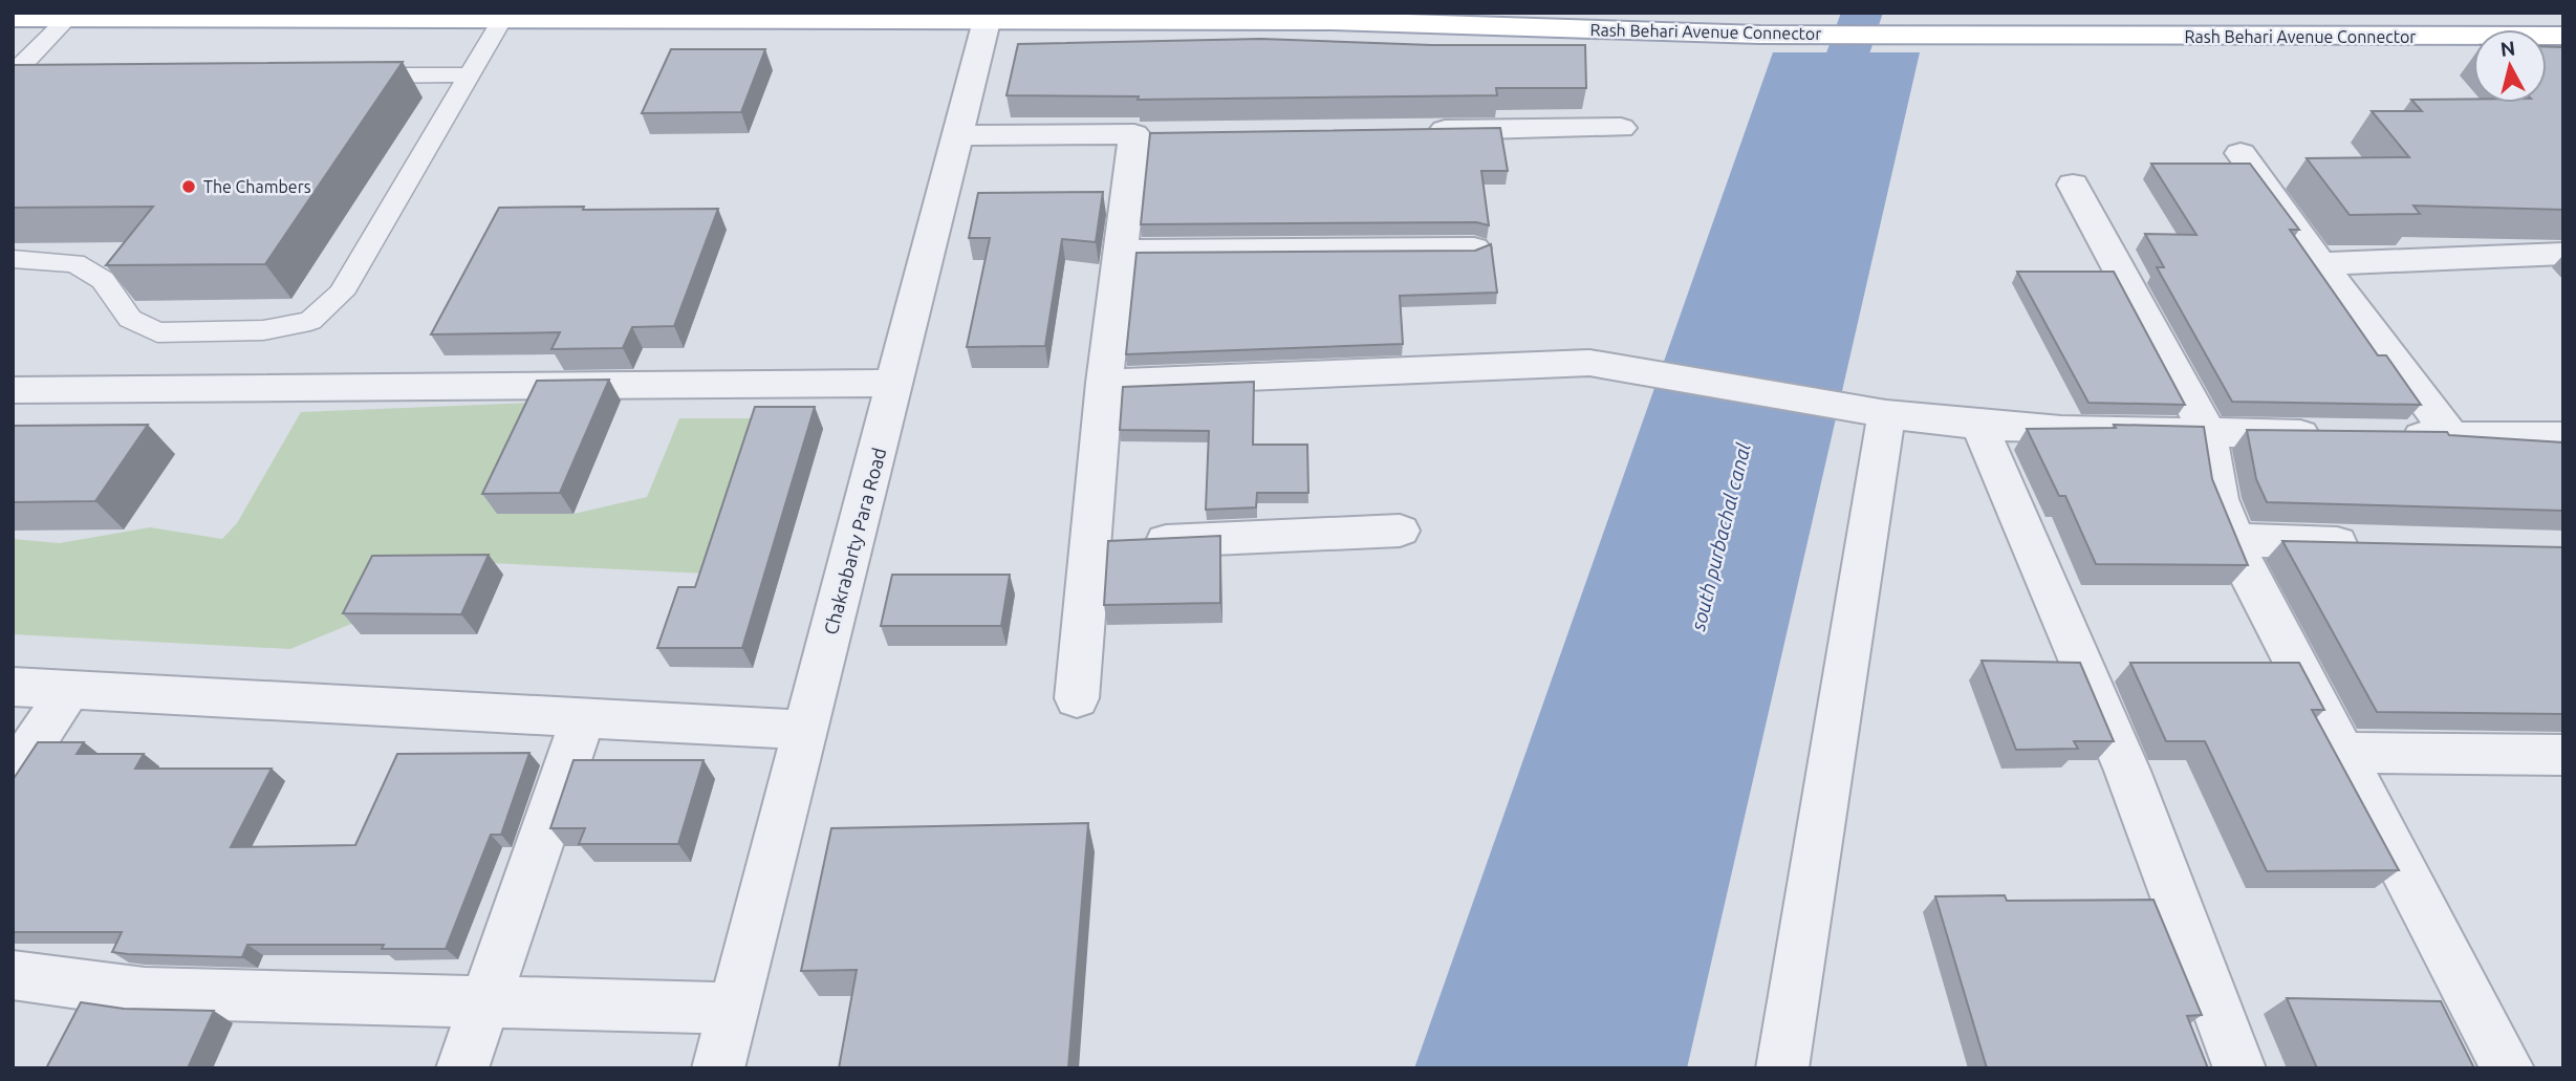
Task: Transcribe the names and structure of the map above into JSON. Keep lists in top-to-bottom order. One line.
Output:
{"streets":{"main road":["Rash Behari Avenue Connector"],"street":["Chakrabarty Para Road"]},"crossings":[["Rash Behari Avenue Connector","Chakrabarty Para Road"]],"water":["south purbachal canal"],"places":["The Chambers"],"north":"top"}
